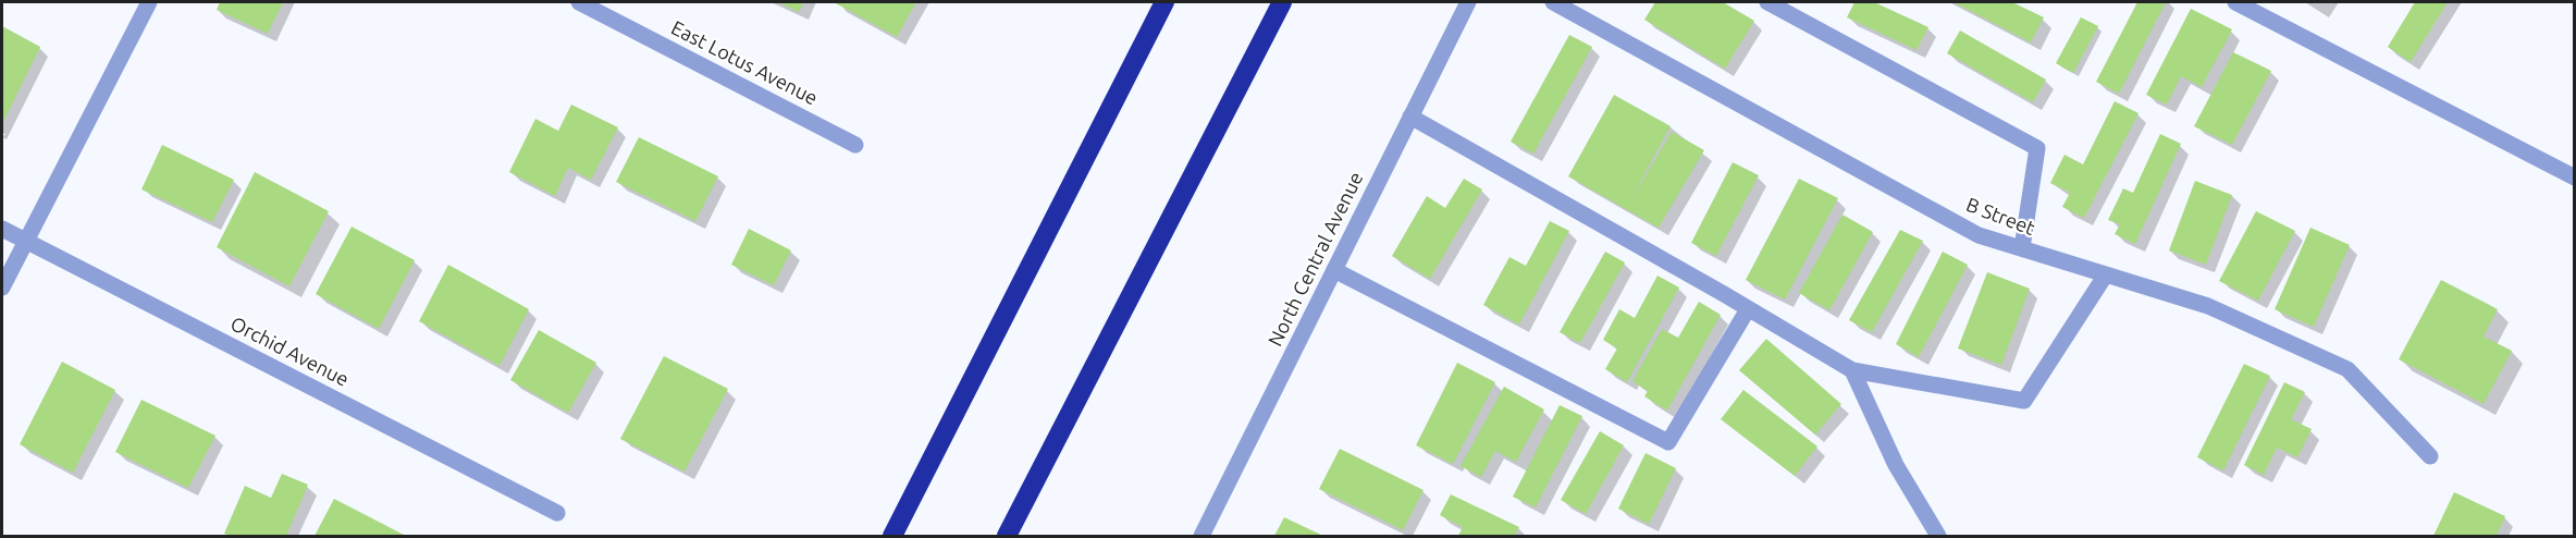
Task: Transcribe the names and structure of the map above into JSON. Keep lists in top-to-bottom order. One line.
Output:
{"streets":{"street":["East Lotus Avenue","B Street","North Central Avenue","Orchid Avenue"]}}
